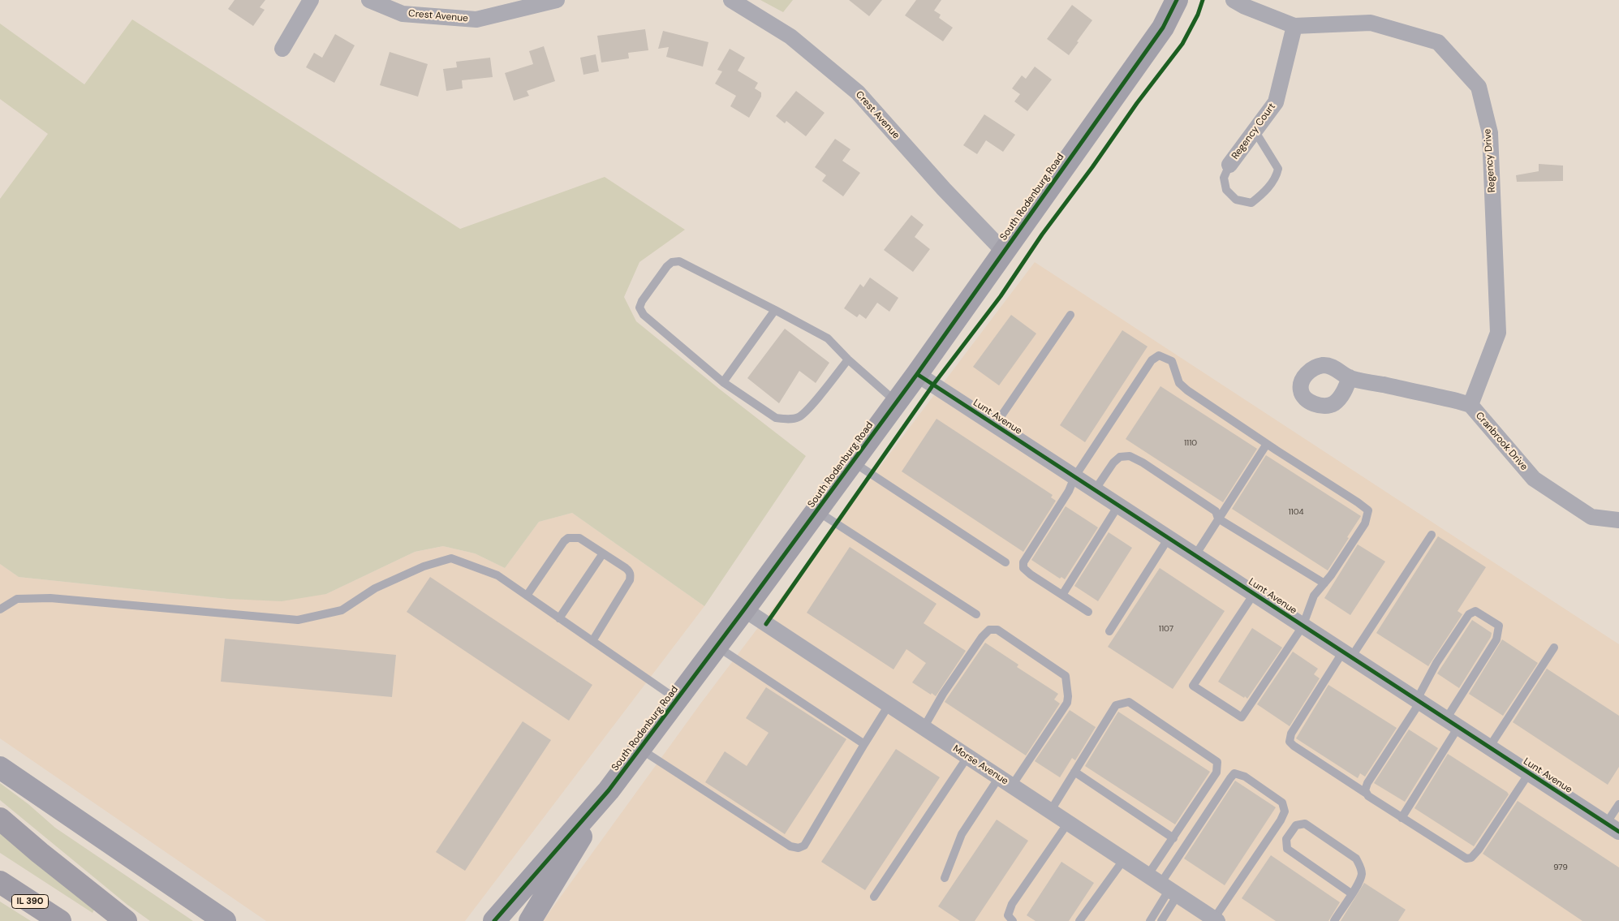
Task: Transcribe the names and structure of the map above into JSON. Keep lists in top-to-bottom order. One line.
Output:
{"streets":{"highway":["IL 390"],"street":["Crest Avenue","Regency Court","Regency Drive","South Rodenburg Road","Lunt Avenue","Cranbrook Drive","Morse Avenue"]},"crossings":[["Crest Avenue","South Rodenburg Road"],["Regency Court","Regency Drive"],["Regency Drive","Cranbrook Drive"],["South Rodenburg Road","Lunt Avenue"],["South Rodenburg Road","Morse Avenue"]],"house_numbers":["1110","1104","1107","979"]}
